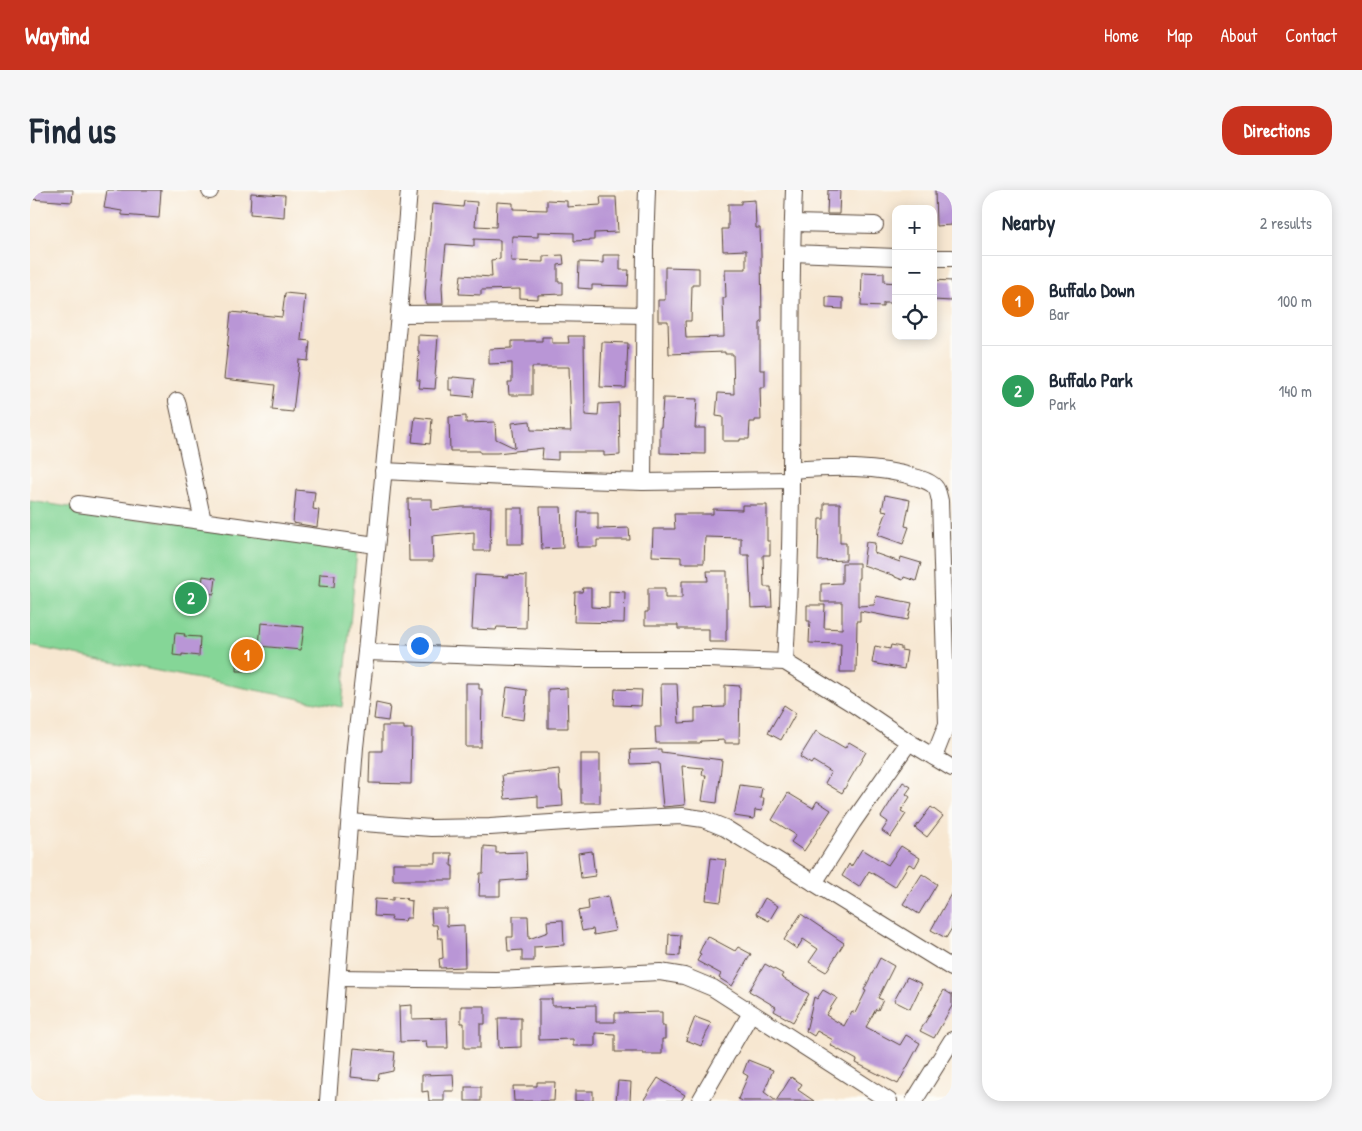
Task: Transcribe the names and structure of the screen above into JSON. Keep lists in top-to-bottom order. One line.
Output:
{"page":{"header":"Wayfind","nav":["Home","Map","About","Contact"],"buttons":"Directions","title":"Find us","heading":["Nearby","2 results"],"map_buttons":["+","−"],"list":[{"mark":"1","name":"Buffalo Down","note":"Bar","value":"100 m"},{"mark":"2","name":"Buffalo Park","note":"Park","value":"140 m"}],"pins":["2","1"]}}
